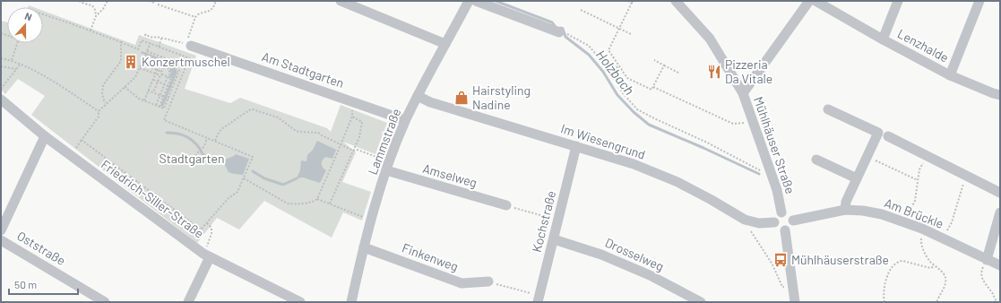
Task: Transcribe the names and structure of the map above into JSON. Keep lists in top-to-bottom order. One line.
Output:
{"streets":{"street":["Lenzhalde","Am Stadtgarten","Lammstraße","Im Wiesengrund","Mühlhäuser Straße","Amselweg","Friedrich-Siller-Straße","Am Brückle","Kochstraße","Oststraße","Drosselweg","Finkenweg"]},"crossings":[["Am Stadtgarten","Lammstraße"],["Lammstraße","Im Wiesengrund"],["Lammstraße","Amselweg"],["Lammstraße","Finkenweg"],["Im Wiesengrund","Mühlhäuser Straße"],["Im Wiesengrund","Am Brückle"],["Im Wiesengrund","Kochstraße"],["Mühlhäuser Straße","Am Brückle"],["Kochstraße","Drosselweg"]],"water":["Holzbach"],"parks":["Stadtgarten"],"places":{"building":["Konzertmuschel"],"restaurant":["Pizzeria Da Vitale"],"shop":["Hairstyling Nadine"],"bus stop":["Mühlhäuserstraße"]},"scale_bar":"50 m","north":"top"}
